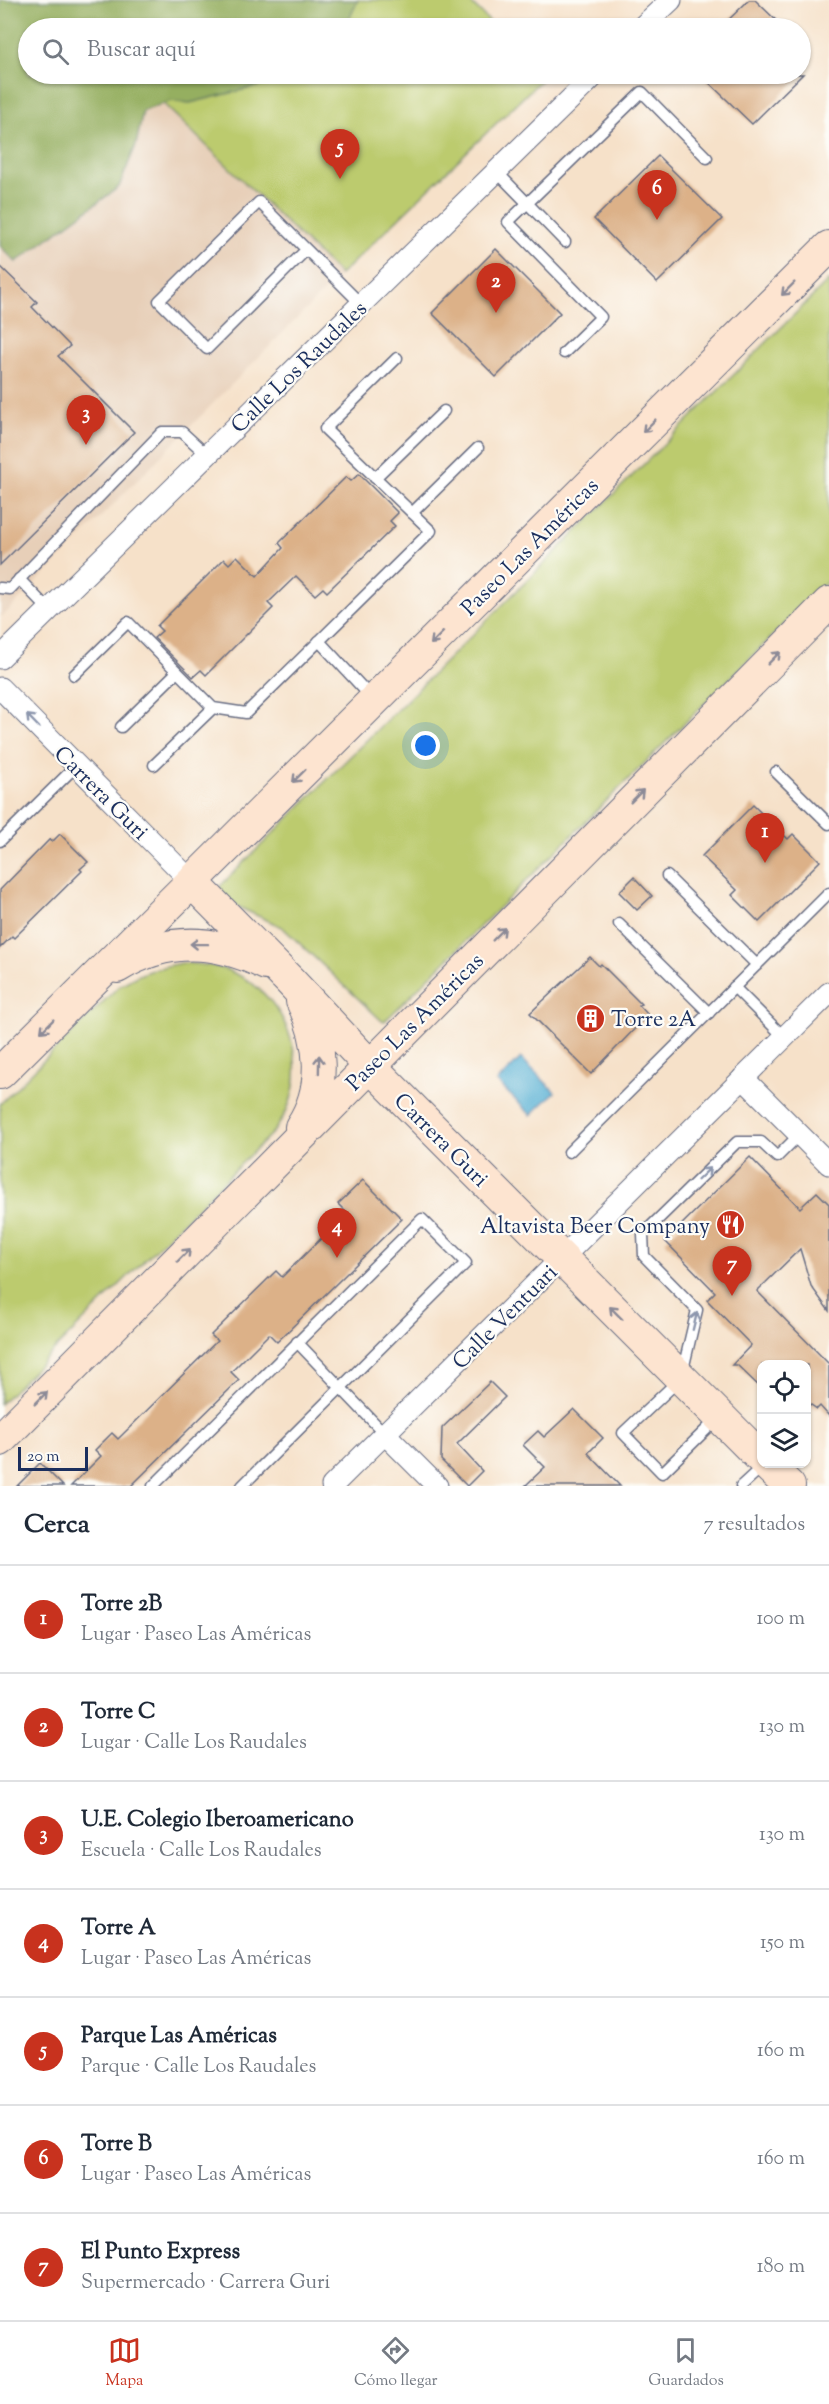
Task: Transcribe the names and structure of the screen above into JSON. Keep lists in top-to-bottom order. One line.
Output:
{"streets":{"main road":["Paseo Las Américas","Carrera Guri"],"street":["Calle Los Raudales","Calle Ventuari"]},"crossings":[["Paseo Las Américas","Carrera Guri"],["Carrera Guri","Calle Ventuari"]],"places":{"building":["Torre 2A"],"restaurant":["Altavista Beer Company"]},"scale_bar":"20 m","page":{"search":"Buscar aquí","pins":["5","6","2","3","1","4","7"],"scale":"20 m","heading":["Cerca","7 resultados"],"list":[{"mark":"1","name":"Torre 2B","note":"Lugar · Paseo Las Américas","value":"100 m"},{"mark":"2","name":"Torre C","note":"Lugar · Calle Los Raudales","value":"130 m"},{"mark":"3","name":"U.E. Colegio Iberoamericano","note":"Escuela · Calle Los Raudales","value":"130 m"},{"mark":"4","name":"Torre A","note":"Lugar · Paseo Las Américas","value":"150 m"},{"mark":"5","name":"Parque Las Américas","note":"Parque · Calle Los Raudales","value":"160 m"},{"mark":"6","name":"Torre B","note":"Lugar · Paseo Las Américas","value":"160 m"},{"mark":"7","name":"El Punto Express","note":"Supermercado · Carrera Guri","value":"180 m"}],"nav":["Mapa","Cómo llegar","Guardados"]}}
